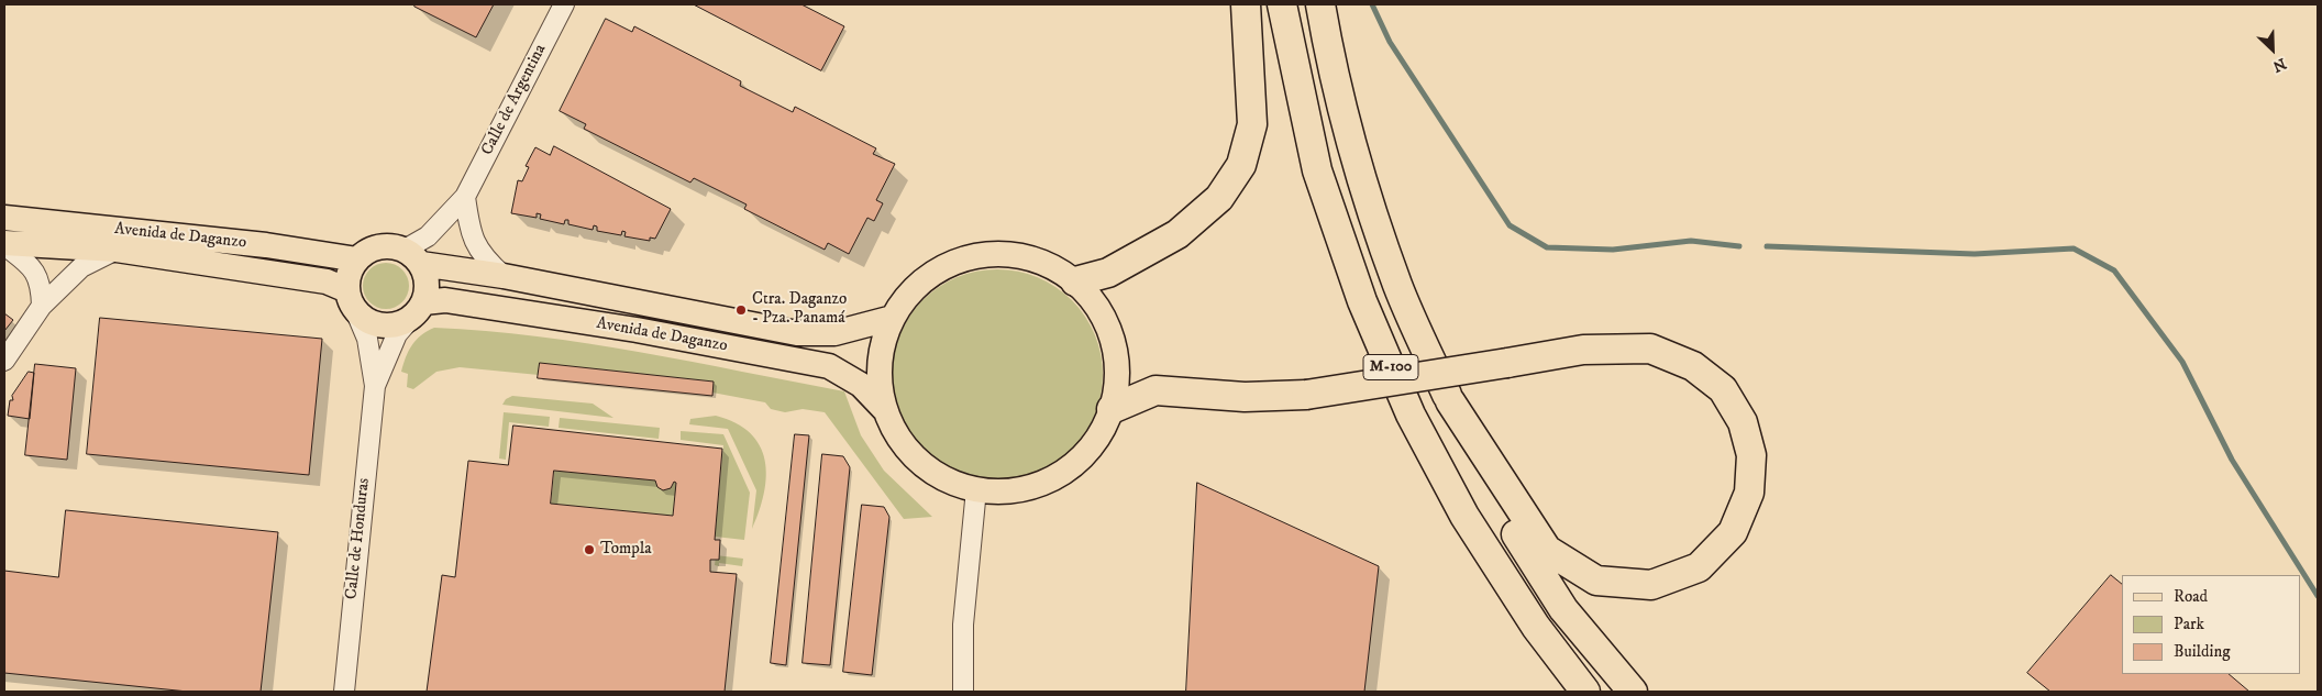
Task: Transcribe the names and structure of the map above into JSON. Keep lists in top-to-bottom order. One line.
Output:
{"streets":{"highway":["M-100"],"main road":["Avenida de Daganzo"],"street":["Calle de Argentina","Calle de Honduras"]},"crossings":[["Calle de Argentina","Avenida de Daganzo"],["Calle de Argentina","Calle de Honduras"],["Avenida de Daganzo","Calle de Honduras"]],"places":["Ctra. Daganzo - Pza. Panamá","Tompla"],"legend":["Road","Park","Building"],"north":"bottom right"}
